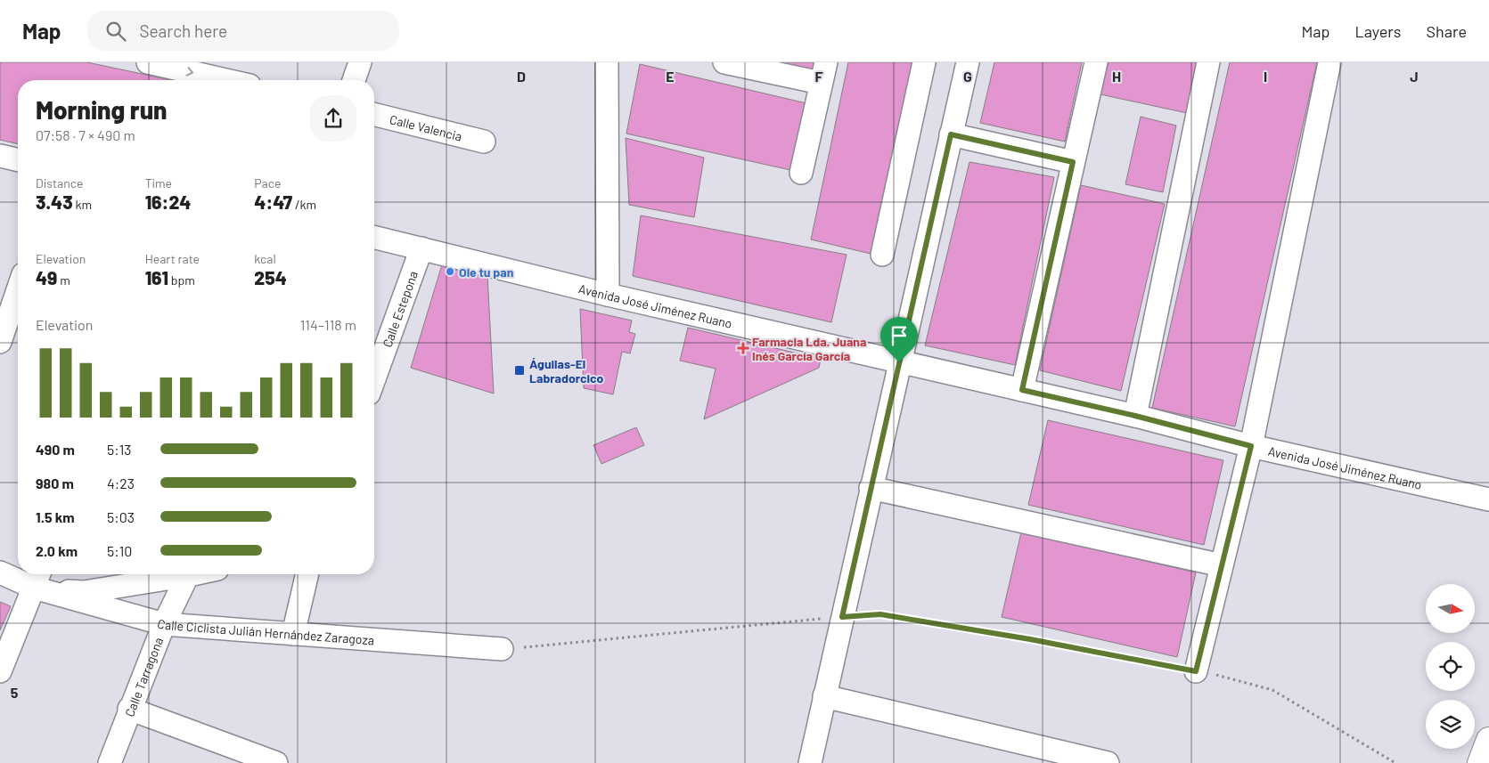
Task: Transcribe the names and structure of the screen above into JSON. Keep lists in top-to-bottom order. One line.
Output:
{"streets":{"street":["Calle Valencia","Avenida José Jiménez Ruano","Calle Estepona","Calle Ciclista Julián Hernández Zaragoza","Calle Tarragona"]},"crossings":[["Avenida José Jiménez Ruano","Calle Estepona"],["Calle Ciclista Julián Hernández Zaragoza","Calle Tarragona"]],"places":{"other":["Ole tu pan"],"health":["Farmacia Lda. Juana Inés García García"],"transit":["Águilas-El Labradorcico"]},"north":"right","page":{"header":"Map","search":"Search here","nav":["Map","Layers","Share"],"heading":["Morning run","07:58 · 7 × 490 m"],"stats":[["Distance","3.43 km"],["Time","16:24"],["Pace","4:47 /km"],["Elevation","49 m"],["Heart rate","161 bpm"],["kcal","254"]],"chart":["Elevation","114–118 m"],"list":[{"name":"490 m","note":"5:13"},{"name":"980 m","note":"4:23"},{"name":"1.5 km","note":"5:03"},{"name":"2.0 km","note":"5:10"}]},"grid":{"columns":["D","E","F","G","H","I","J"],"rows":["5"]}}
